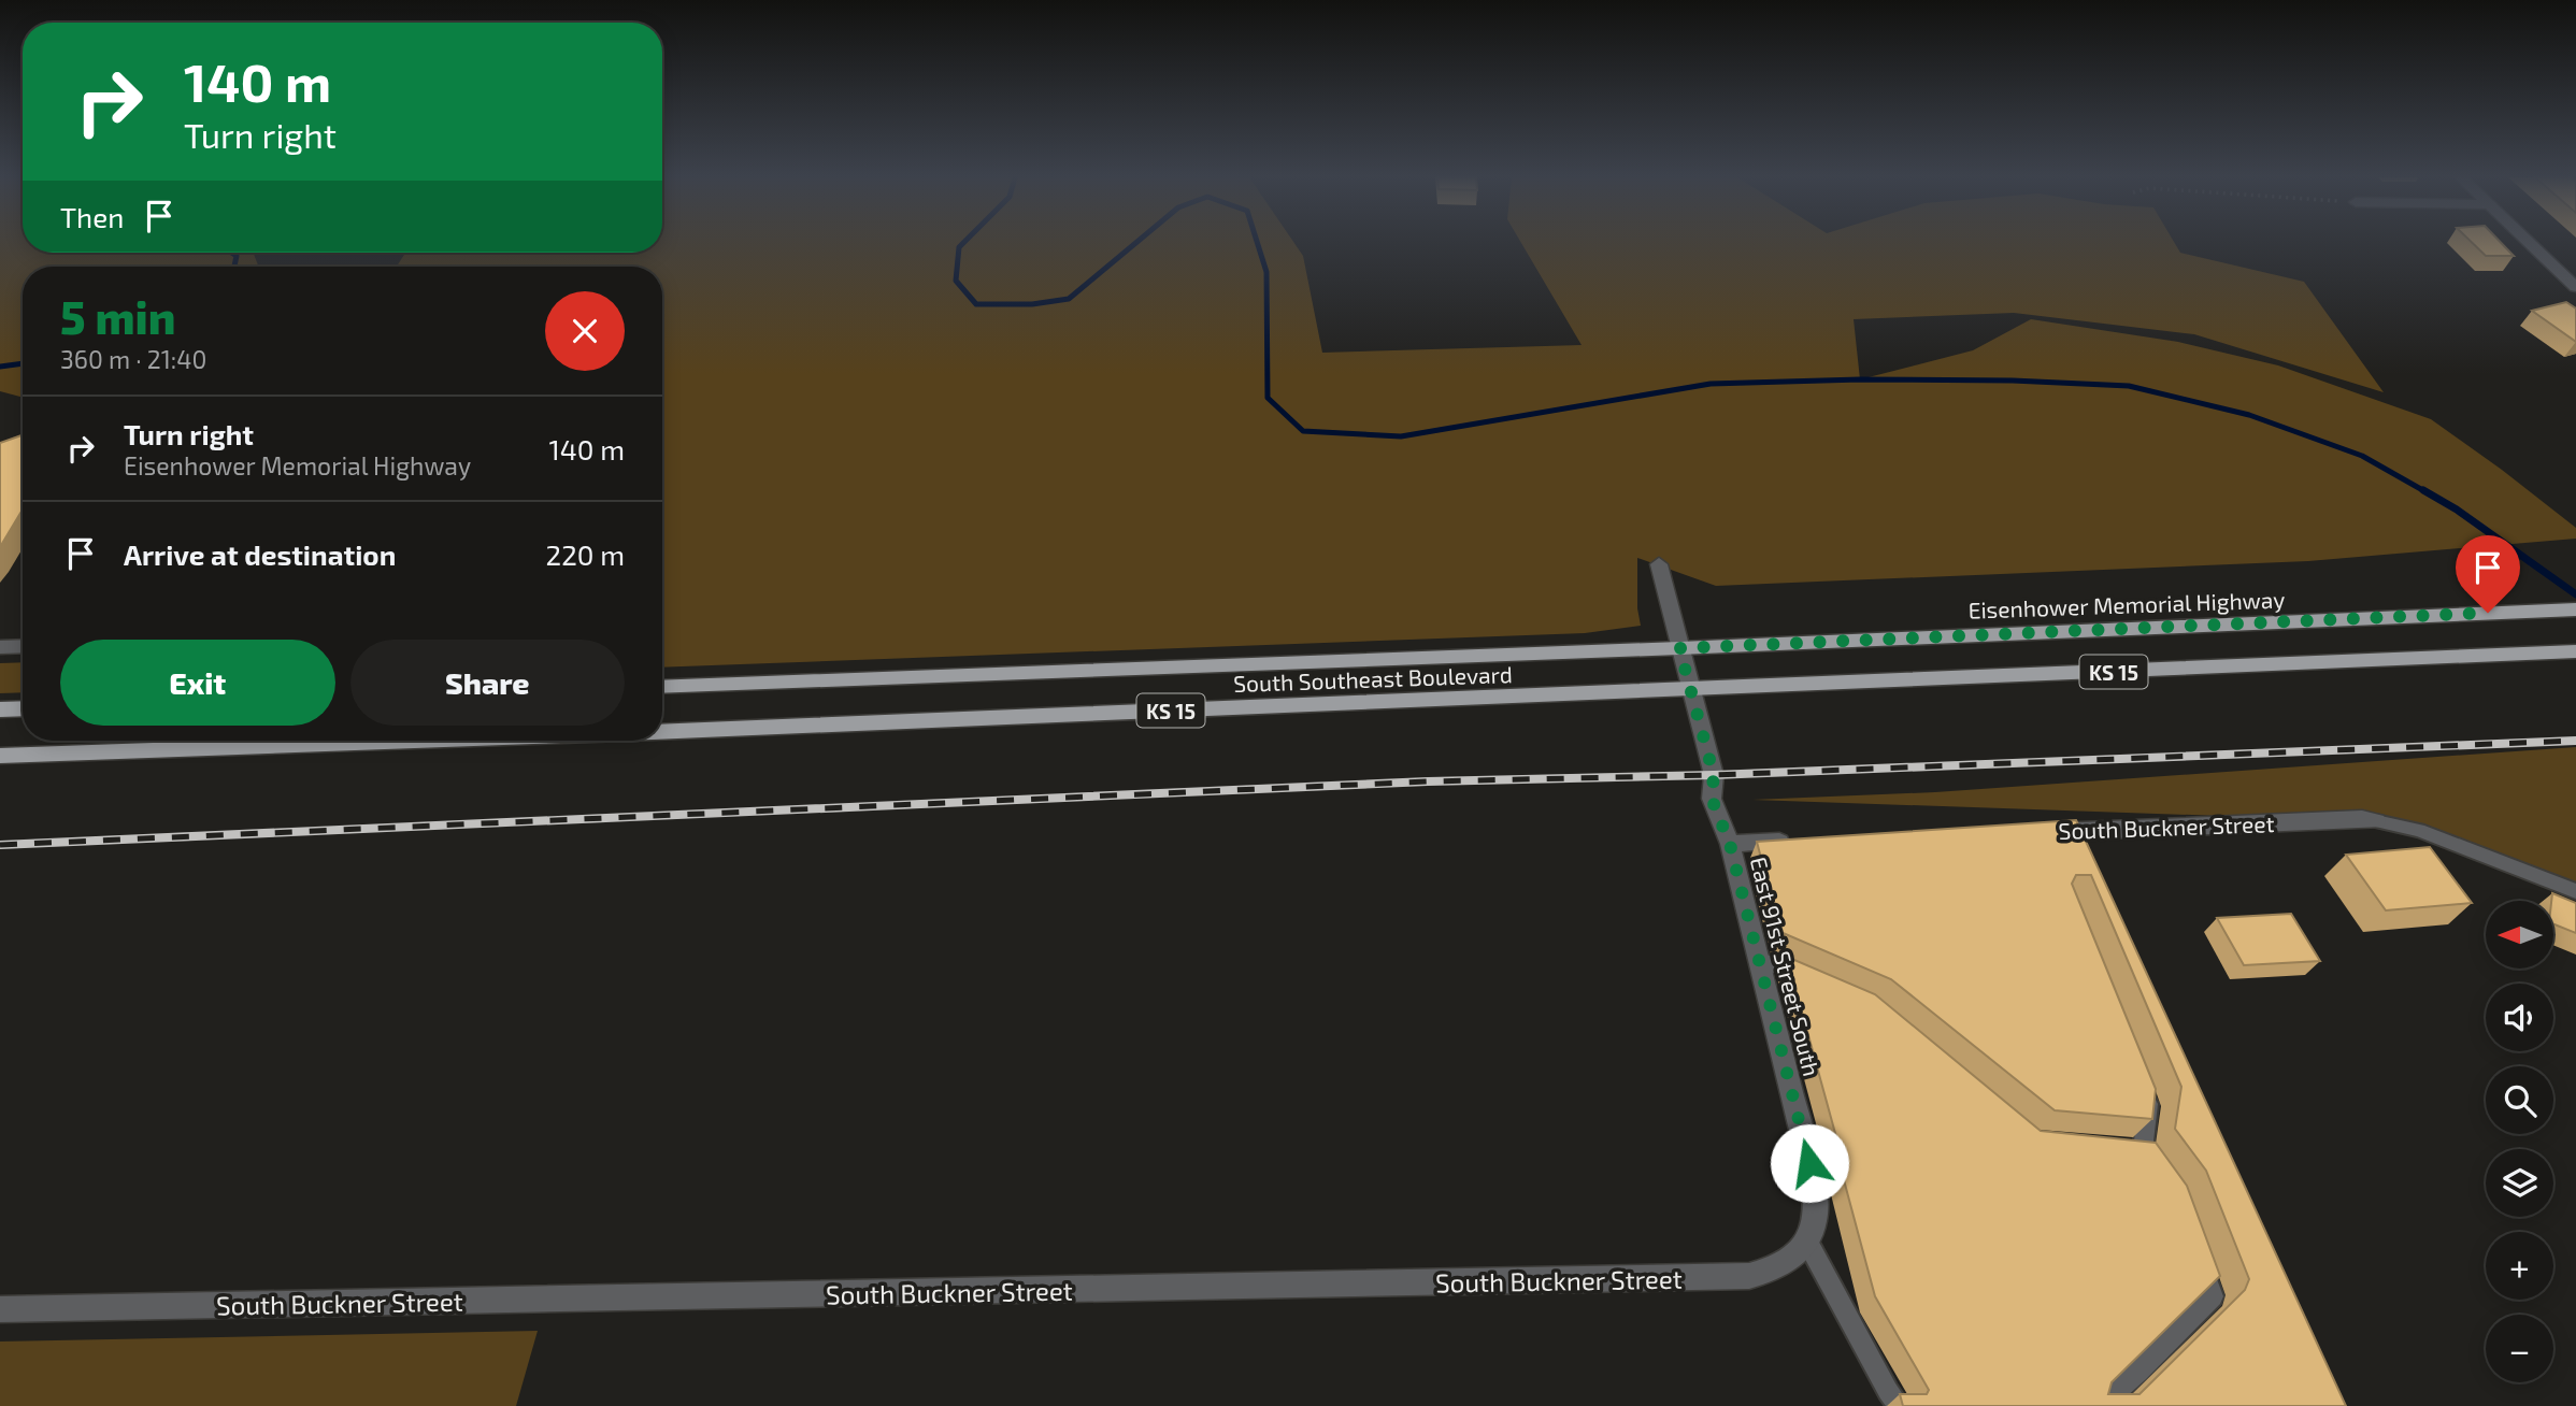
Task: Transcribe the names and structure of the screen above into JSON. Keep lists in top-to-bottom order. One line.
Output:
{"streets":{"main road":["Eisenhower Memorial Highway","KS 15","South Southeast Boulevard"],"street":["South Buckner Street","East 91st Street South"]},"crossings":[["Eisenhower Memorial Highway","South Southeast Boulevard"],["Eisenhower Memorial Highway","East 91st Street South"],["KS 15","South Southeast Boulevard"],["KS 15","East 91st Street South"],["South Southeast Boulevard","East 91st Street South"],["South Buckner Street","East 91st Street South"]],"north":"left","page":{"turn":["140 m","Turn right"],"then":"Then","heading":["5 min","360 m · 21:40"],"list":[{"name":"Turn right","note":"Eisenhower Memorial Highway","value":"140 m"},{"name":"Arrive at destination","value":"220 m"}],"buttons":["Exit","Share"],"map_buttons":["+","−"]}}
